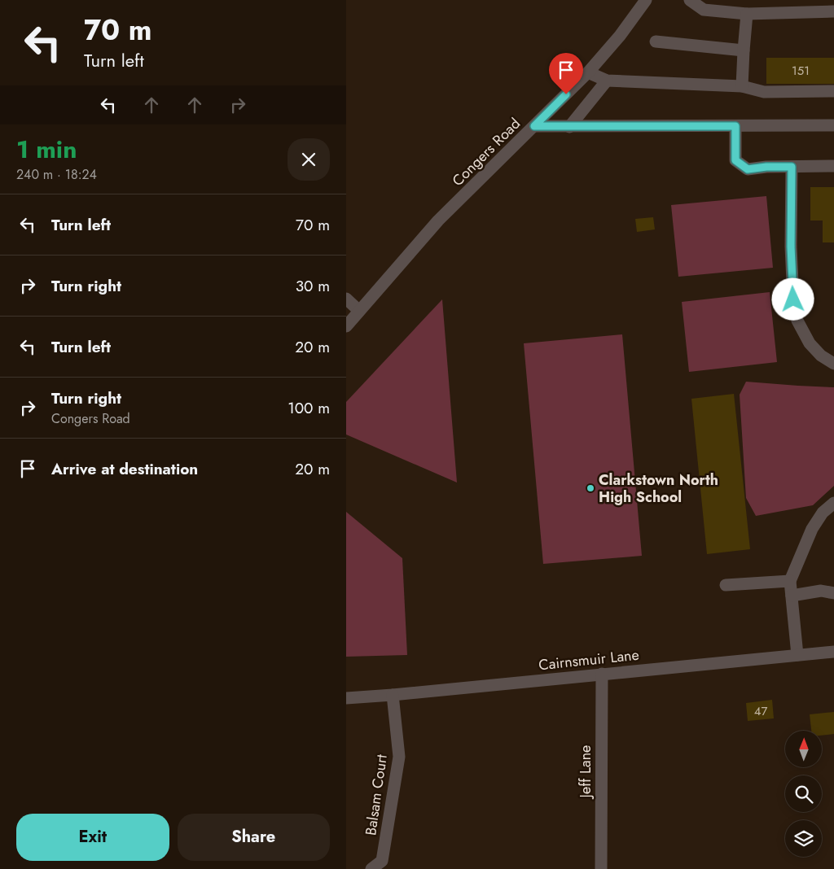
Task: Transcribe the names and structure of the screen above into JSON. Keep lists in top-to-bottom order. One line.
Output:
{"streets":{"street":["Congers Road","Cairnsmuir Lane","Jeff Lane","Balsam Court"]},"crossings":[["Cairnsmuir Lane","Jeff Lane"],["Cairnsmuir Lane","Balsam Court"]],"places":["Clarkstown North High School"],"house_numbers":["151","47"],"north":"top","page":{"turn":["70 m","Turn left"],"heading":["1 min","240 m · 18:24"],"list":[{"name":"Turn left","value":"70 m"},{"name":"Turn right","value":"30 m"},{"name":"Turn left","value":"20 m"},{"name":"Turn right","note":"Congers Road","value":"100 m"},{"name":"Arrive at destination","value":"20 m"}],"buttons":["Exit","Share"]}}
